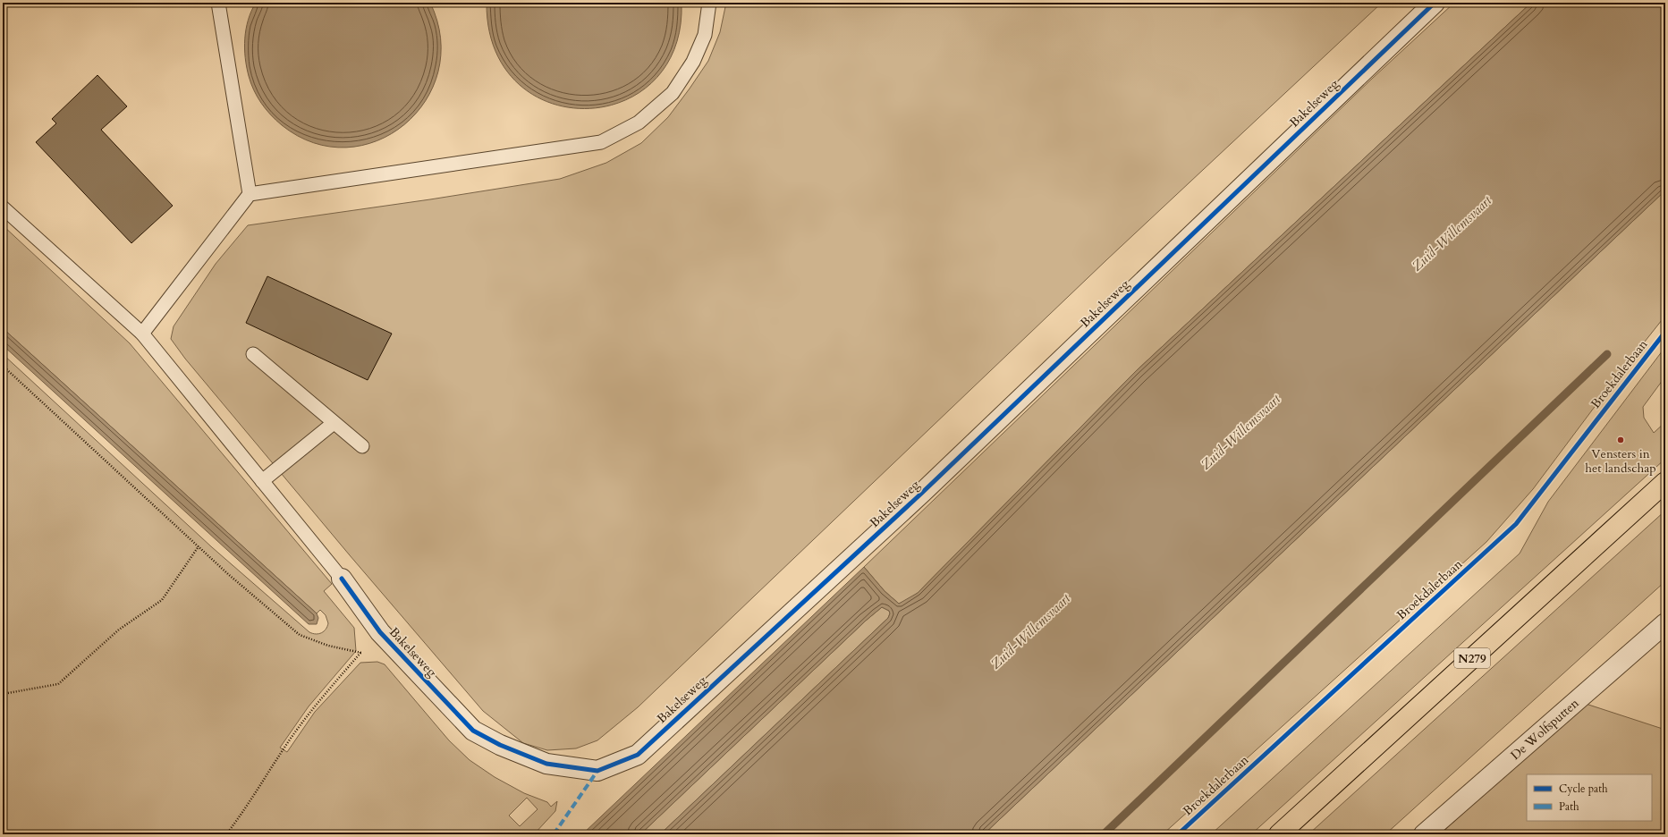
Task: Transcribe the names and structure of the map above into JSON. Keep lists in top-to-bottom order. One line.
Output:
{"streets":{"main road":["N279"],"street":["Bakelseweg","De Wolfsputten"],"cycle path":["Broekdalerbaan"]},"water":["Zuid-Willemsvaart"],"places":["Vensters in het landschap"],"legend":["Cycle path","Path"]}
